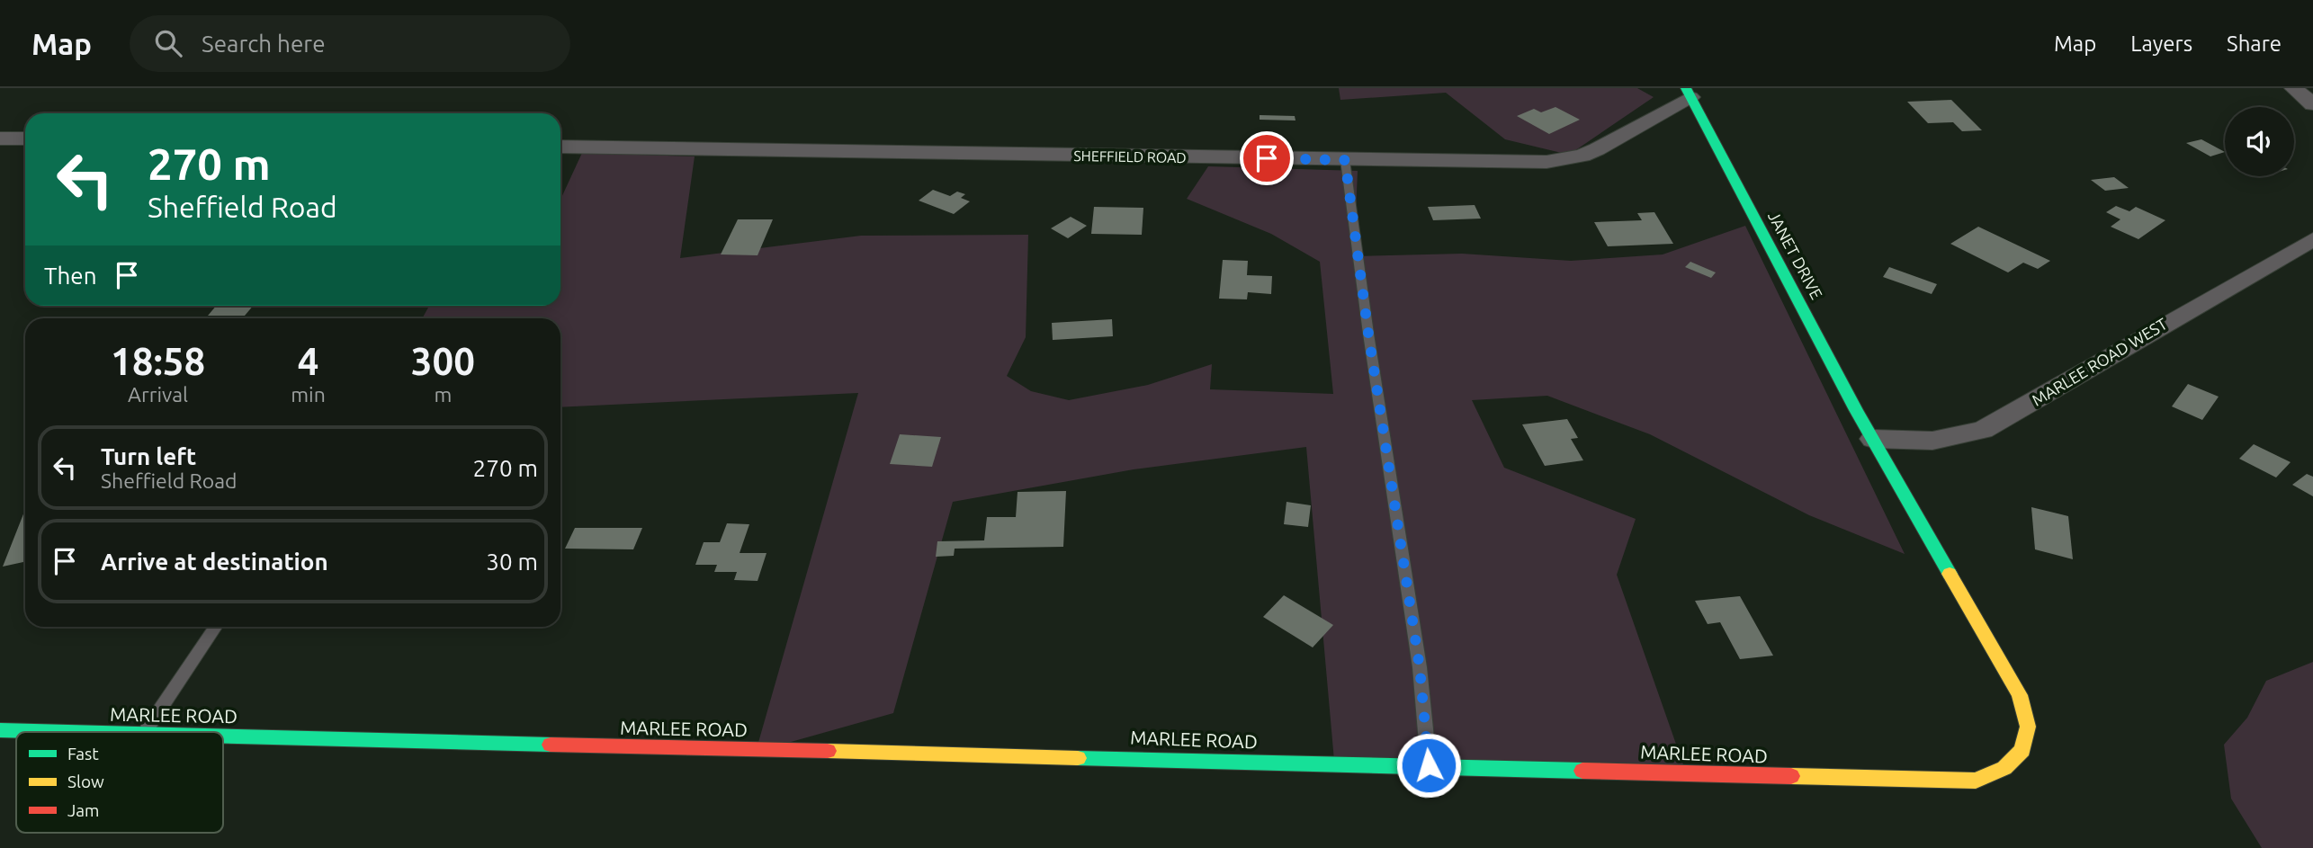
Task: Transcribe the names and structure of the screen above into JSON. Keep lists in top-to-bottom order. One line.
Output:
{"streets":{"street":["SHEFFIELD ROAD","JANET DRIVE","MARLEE ROAD WEST","MARLEE ROAD"]},"crossings":[["SHEFFIELD ROAD","JANET DRIVE"],["JANET DRIVE","MARLEE ROAD WEST"],["JANET DRIVE","MARLEE ROAD"],["MARLEE ROAD WEST","MARLEE ROAD"]],"legend":["Fast","Slow","Jam"],"page":{"header":"Map","search":"Search here","nav":["Map","Layers","Share"],"turn":["270 m","Sheffield Road"],"then":"Then","eta":["18:58","Arrival","4","min","300","m"],"list":[{"name":"Turn left","note":"Sheffield Road","value":"270 m"},{"name":"Arrive at destination","value":"30 m"}]}}
